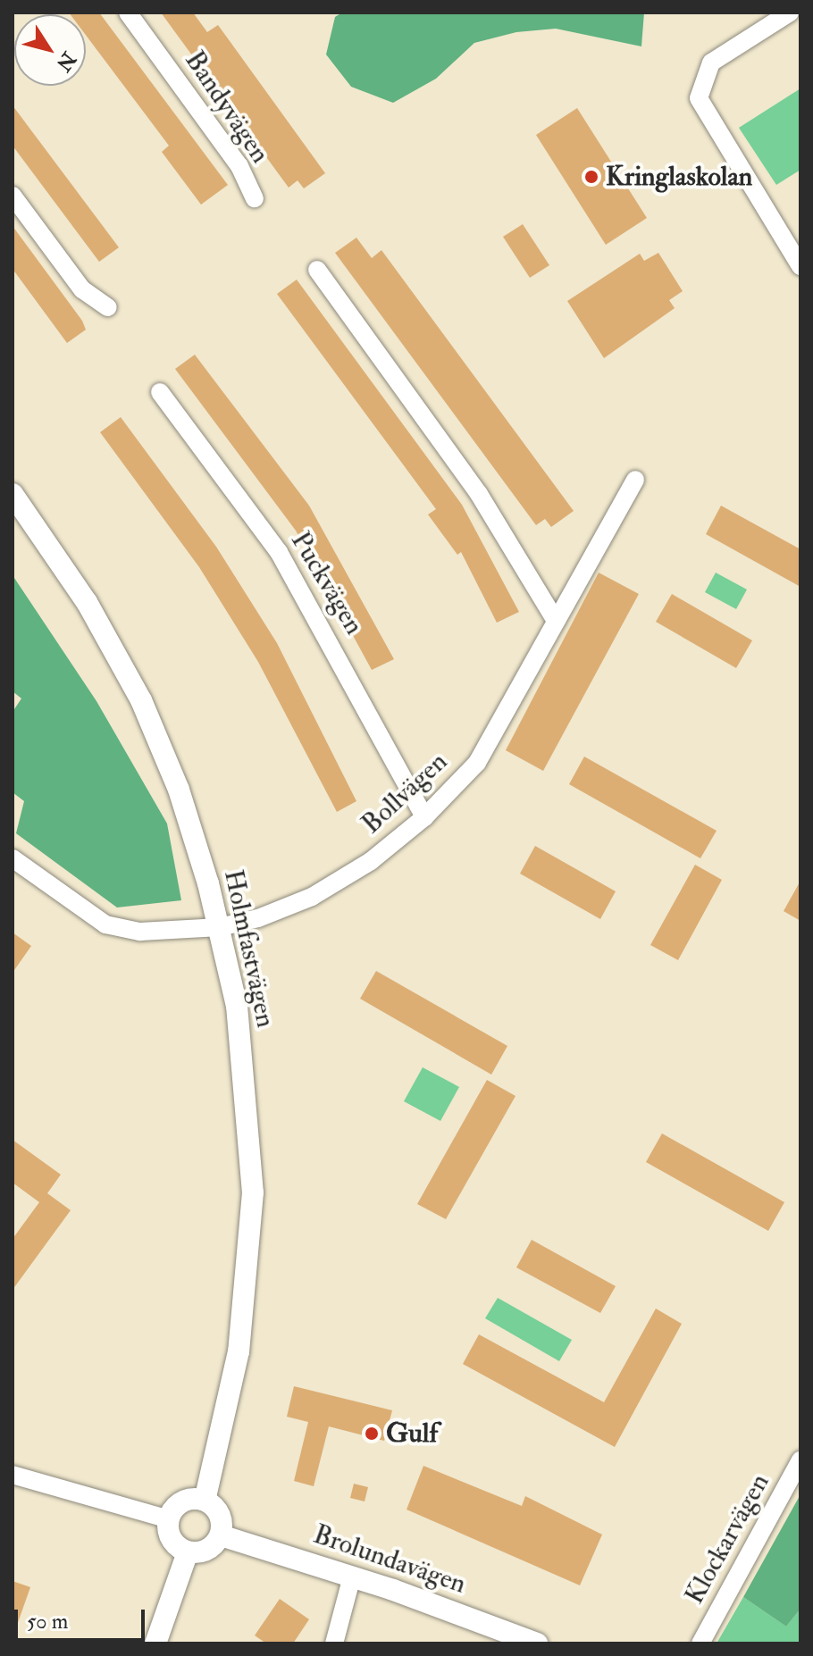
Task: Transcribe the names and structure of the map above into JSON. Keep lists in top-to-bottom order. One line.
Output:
{"streets":{"street":["Bandyvägen","Puckvägen","Bollvägen","Holmfastvägen","Klockarvägen","Brolundavägen"]},"crossings":[["Puckvägen","Bollvägen"],["Bollvägen","Holmfastvägen"],["Holmfastvägen","Brolundavägen"]],"places":["Kringlaskolan","Gulf"],"scale_bar":"50 m","north":"bottom right"}
